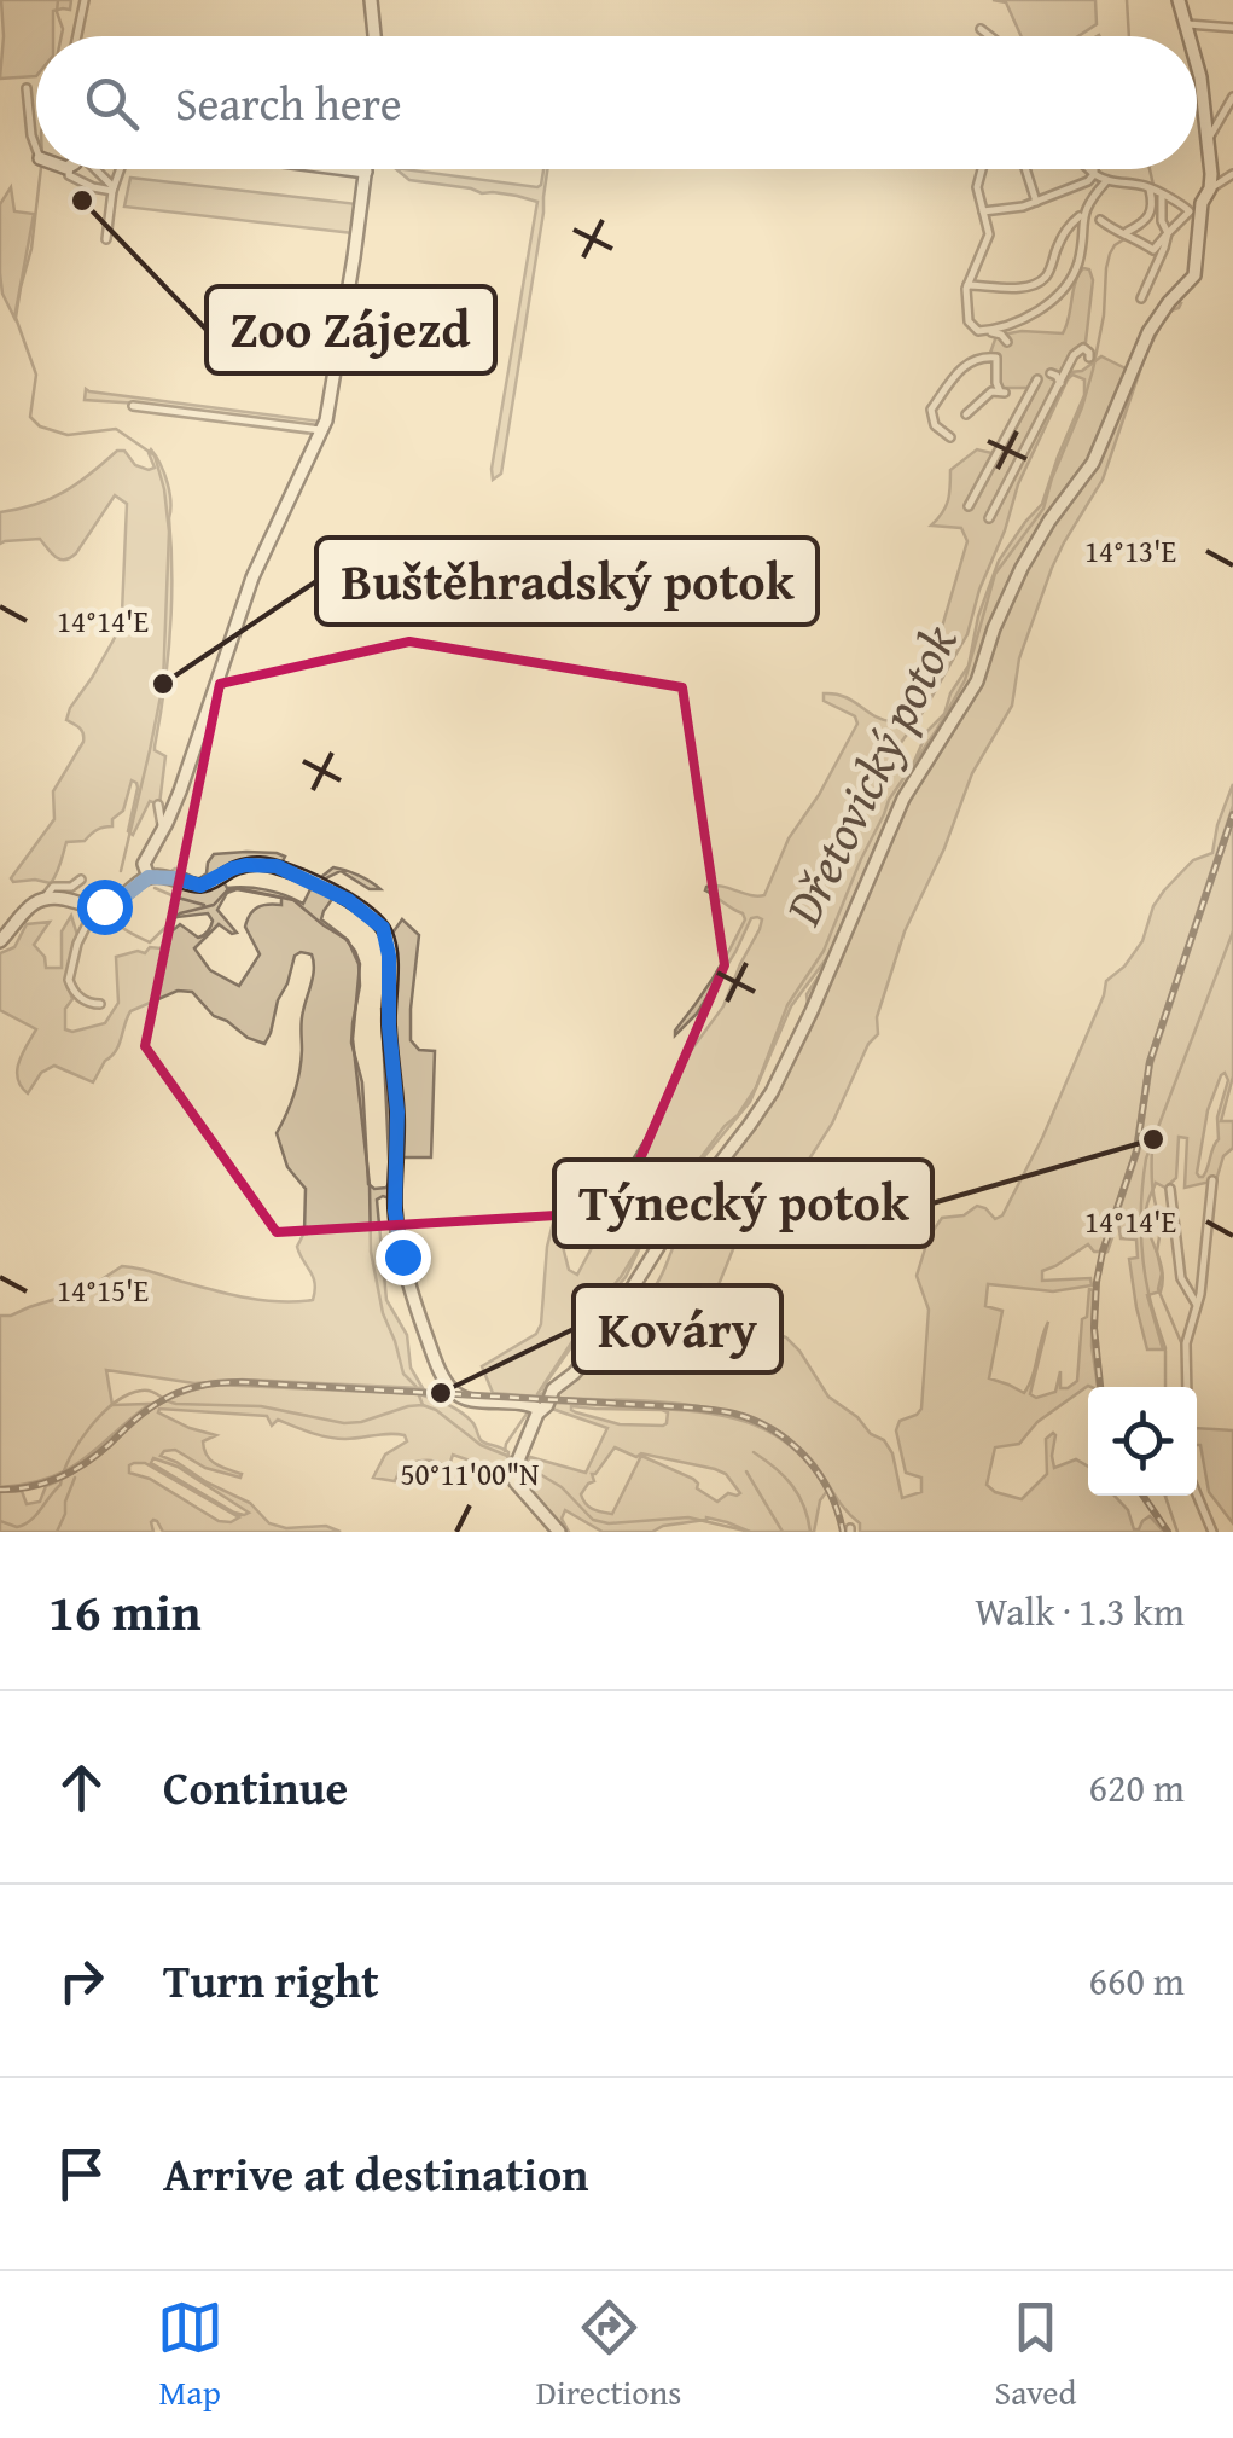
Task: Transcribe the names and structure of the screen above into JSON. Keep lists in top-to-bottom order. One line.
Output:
{"water":["Dřetovický potok"],"places":["Zoo Zájezd","Buštěhradský potok","Týnecký potok","Kováry"],"page":{"search":"Search here","heading":["16 min","Walk · 1.3 km"],"list":[["Continue","620 m"],["Turn right","660 m"],"Arrive at destination"],"nav":["Map","Directions","Saved"]},"coordinates":["14°13'E","14°14'E","14°15'E","50°11'00\"N"]}
